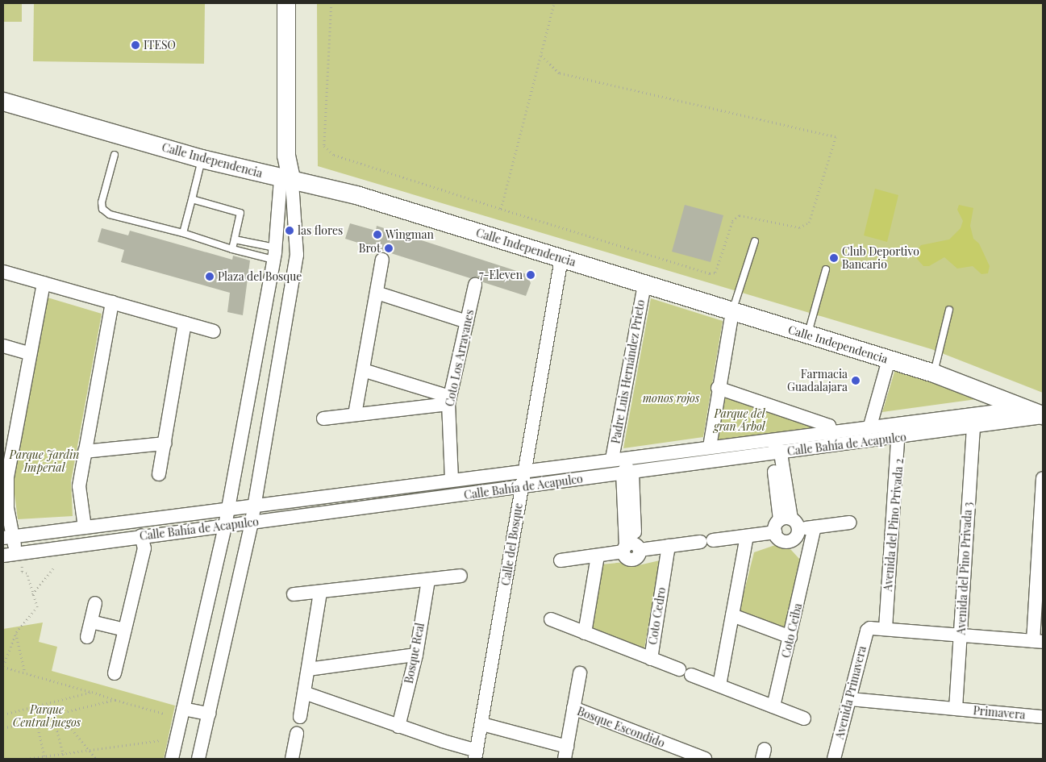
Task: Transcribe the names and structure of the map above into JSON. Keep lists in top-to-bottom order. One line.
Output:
{"streets":{"street":["Calle Independencia","Coto Los Arrayanes","Padre Luis Hernández Prieto","Calle Bahía de Acapulco","Avenida del Pino Privada 2","Calle del Bosque","Avenida del Pino Privada 3","Coto Cedro","Coto Ceiba","Bosque Real","Avenida Primavera","Primavera","Bosque Escondido"]},"crossings":[["Calle Independencia","Padre Luis Hernández Prieto"],["Calle Independencia","Calle Bahía de Acapulco"],["Calle Independencia","Calle del Bosque"],["Coto Los Arrayanes","Calle Bahía de Acapulco"],["Padre Luis Hernández Prieto","Calle Bahía de Acapulco"],["Calle Bahía de Acapulco","Avenida del Pino Privada 2"],["Calle Bahía de Acapulco","Calle del Bosque"],["Calle Bahía de Acapulco","Avenida del Pino Privada 3"],["Avenida del Pino Privada 2","Avenida Primavera"],["Calle del Bosque","Bosque Escondido"],["Avenida del Pino Privada 3","Primavera"],["Avenida Primavera","Primavera"]],"parks":["monos rojos","Parque del gran Árbol","Parque Jardin Imperial","Parque Central juegos"],"places":["ITESO","las flores","Wingman","Brot","Club Deportivo Bancario","7-Eleven","Plaza del Bosque","Farmacia Guadalajara"]}
